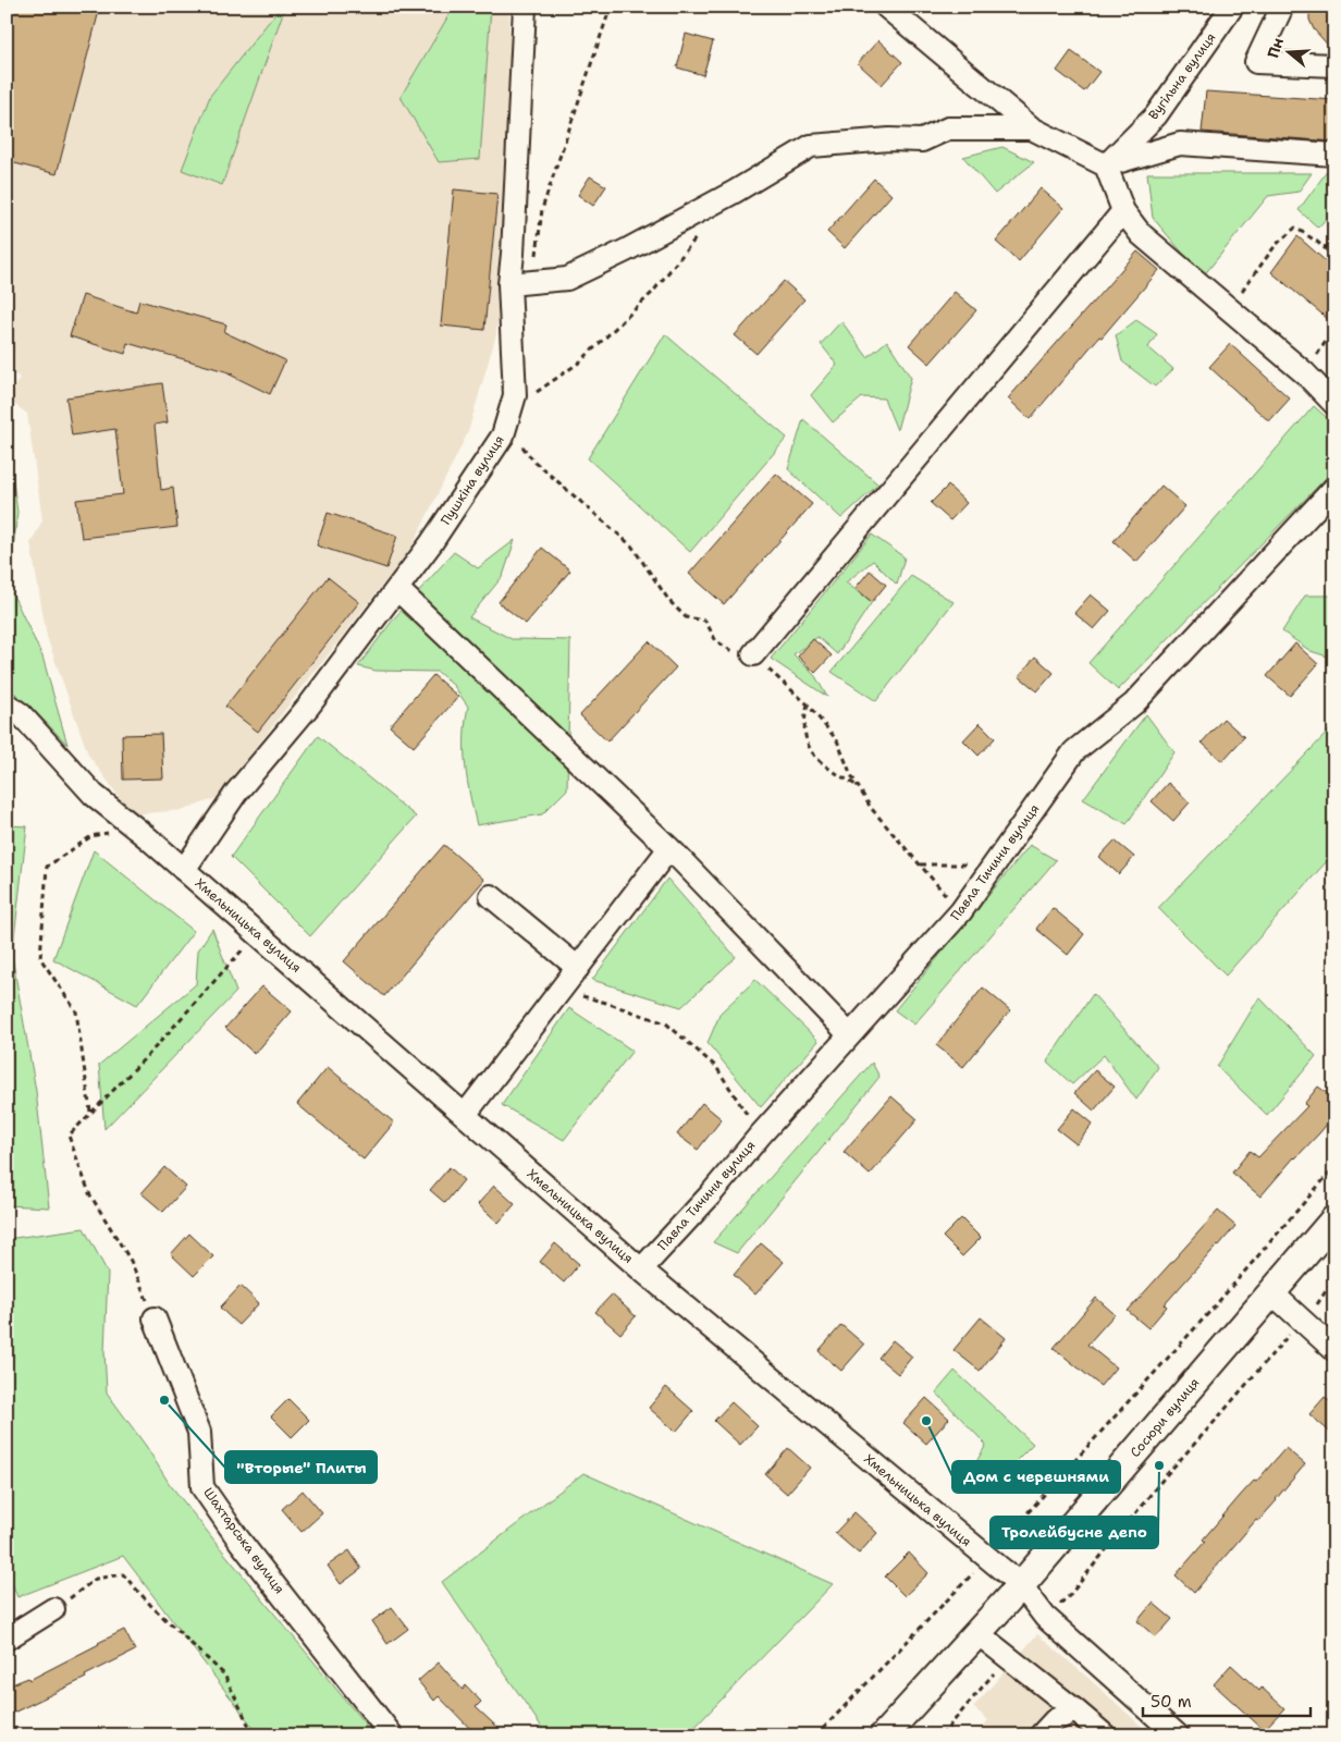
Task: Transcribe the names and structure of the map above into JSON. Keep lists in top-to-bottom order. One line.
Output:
{"streets":{"main road":["Сосюри вулиця"],"street":["Вугільна вулиця","Пушкіна вулиця","Павла Тичини вулиця","Хмельницька вулиця","Шахтарська вулиця"]},"crossings":[["Пушкіна вулиця","Хмельницька вулиця"],["Павла Тичини вулиця","Хмельницька вулиця"],["Хмельницька вулиця","Сосюри вулиця"]],"places":["\"Вторые\" Плиты","Дом с черешнями","Тролейбусне депо"],"scale_bar":"50 m","north":"left"}
